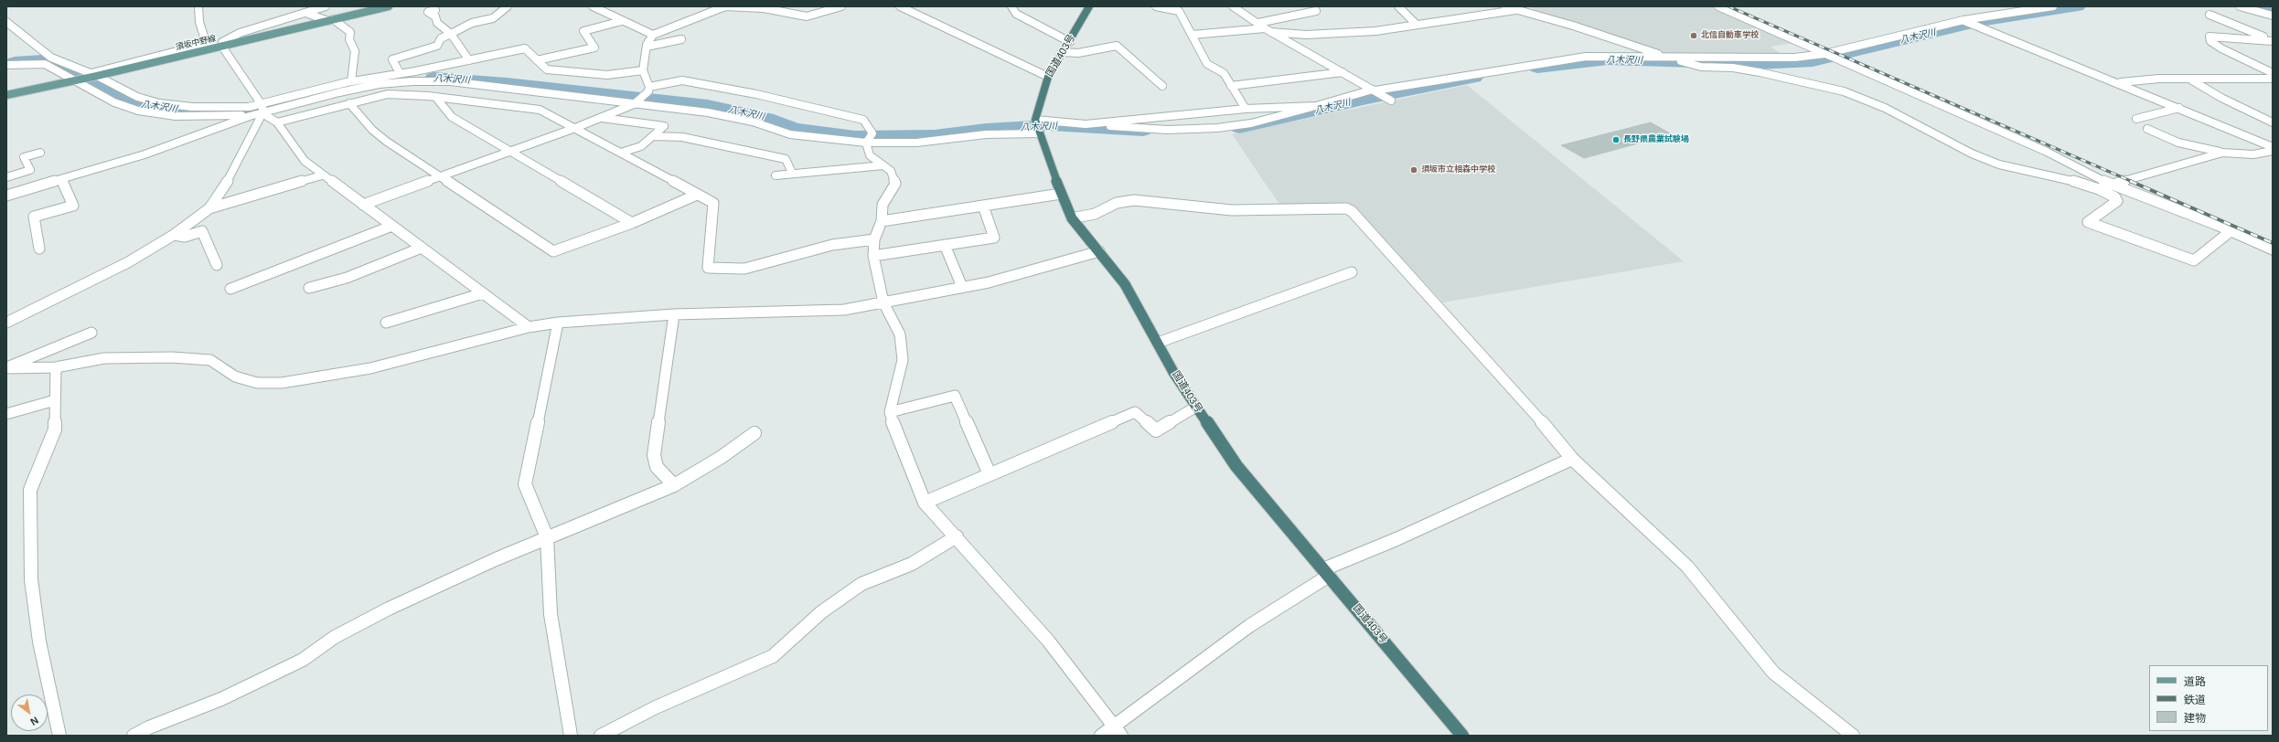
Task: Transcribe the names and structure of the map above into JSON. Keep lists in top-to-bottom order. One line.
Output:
{"streets":{"highway":["国道403号"],"main road":["須坂中野線"]},"water":["八木沢川"],"places":["北信自動車学校","長野県農業試験場","須坂市立相森中学校"],"legend":["道路","鉄道","建物"],"north":"bottom right"}
